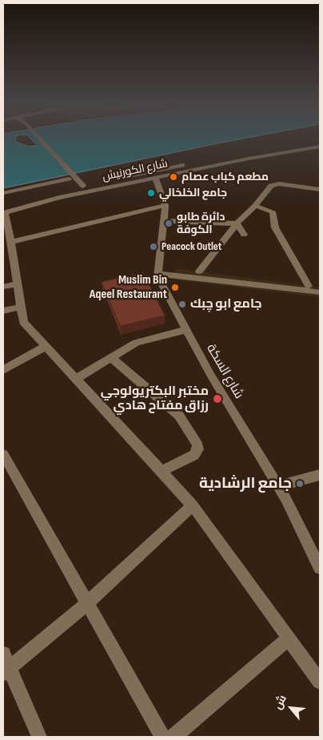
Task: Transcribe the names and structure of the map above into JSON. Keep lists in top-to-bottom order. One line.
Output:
{"streets":{"street":["شارع الكورنيش","شارع السكة"]},"crossings":[["شارع الكورنيش","شارع السكة"]],"places":["مطعم كباب عصام","جامع الخلخالي","دائرة طابو الكوفة","Peacock Outlet","Muslim Bin Aqeel Restaurant","جامع ابو چبك","مختبر البكتريولوجي رزاق مفتاح هادي","جامع الرشادية"],"north":"top left"}
